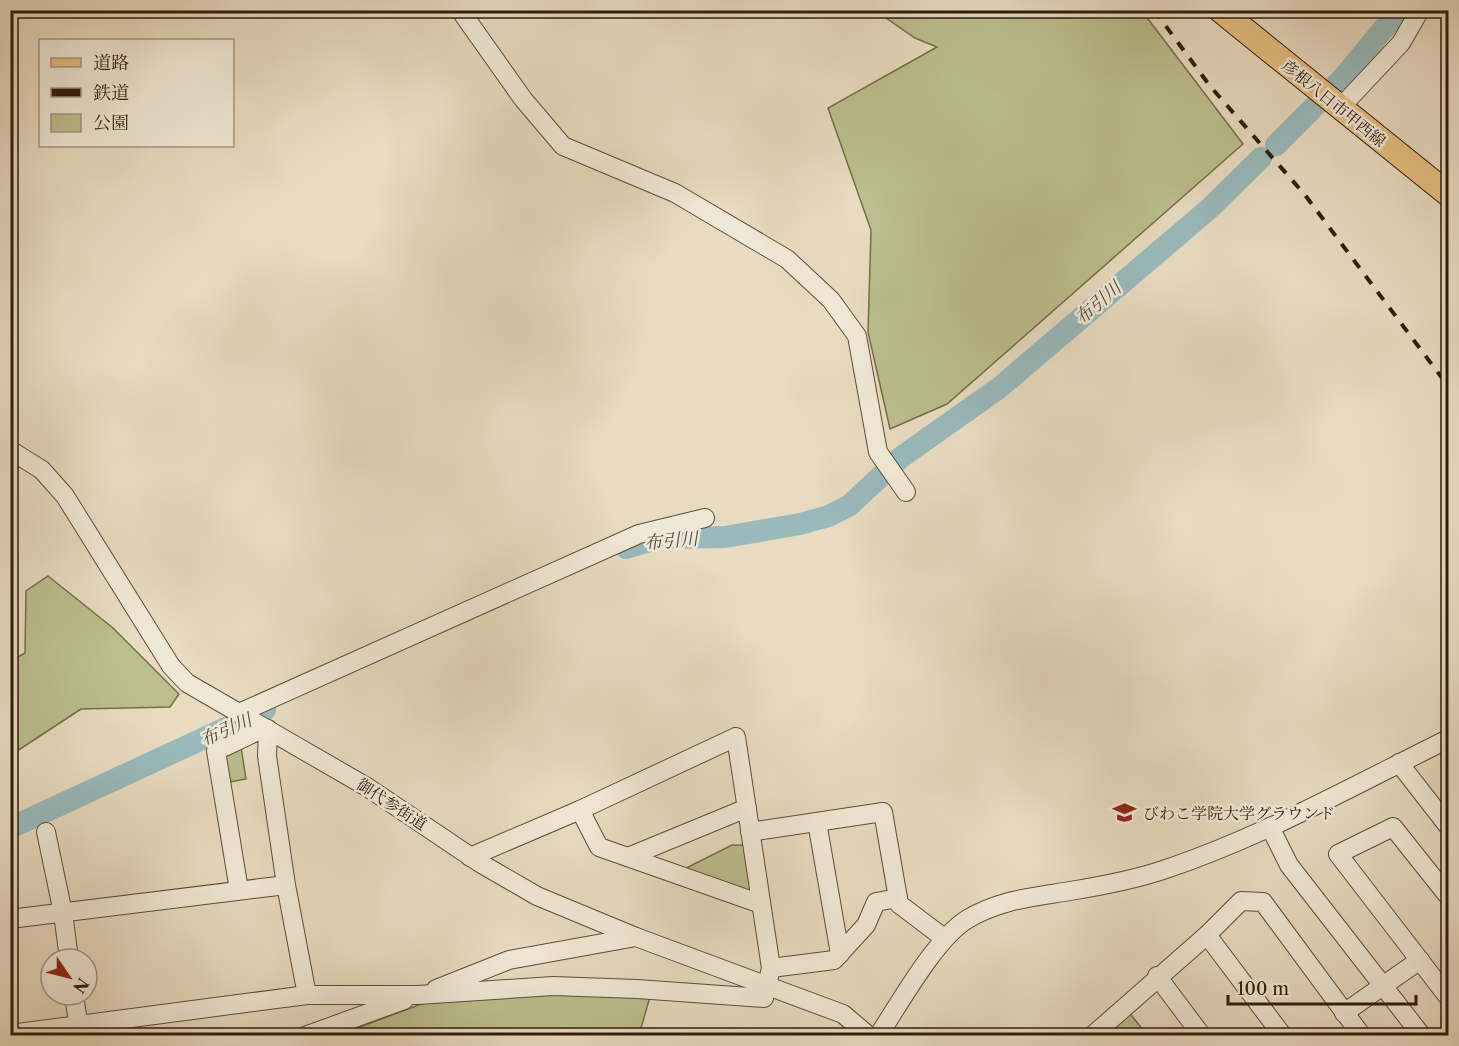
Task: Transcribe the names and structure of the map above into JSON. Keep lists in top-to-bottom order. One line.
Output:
{"streets":{"main road":["彦根八日市甲西線"],"street":["御代参街道"]},"water":["布引川"],"places":{"school or university":["びわこ学院大学グラウンド"]},"legend":["道路","鉄道","公園"],"scale_bar":"100 m","north":"bottom right"}
